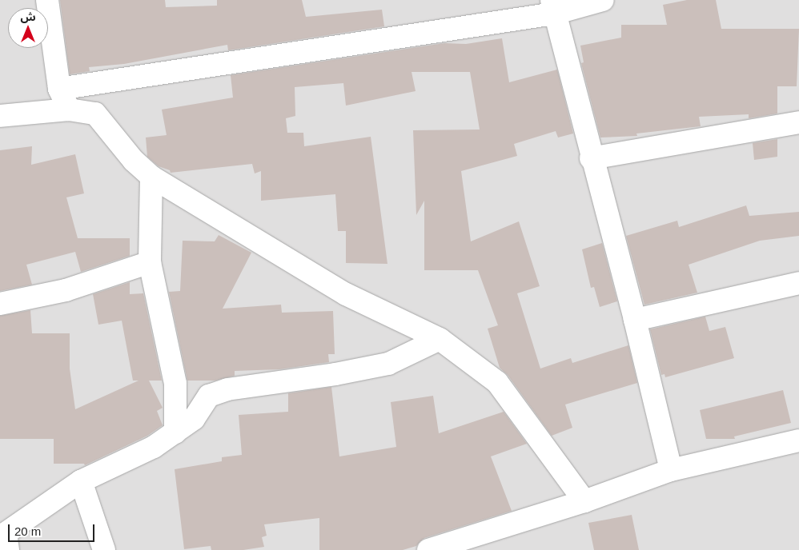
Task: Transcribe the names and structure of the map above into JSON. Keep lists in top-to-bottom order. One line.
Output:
{"scale_bar":"20 m","north":"top"}
